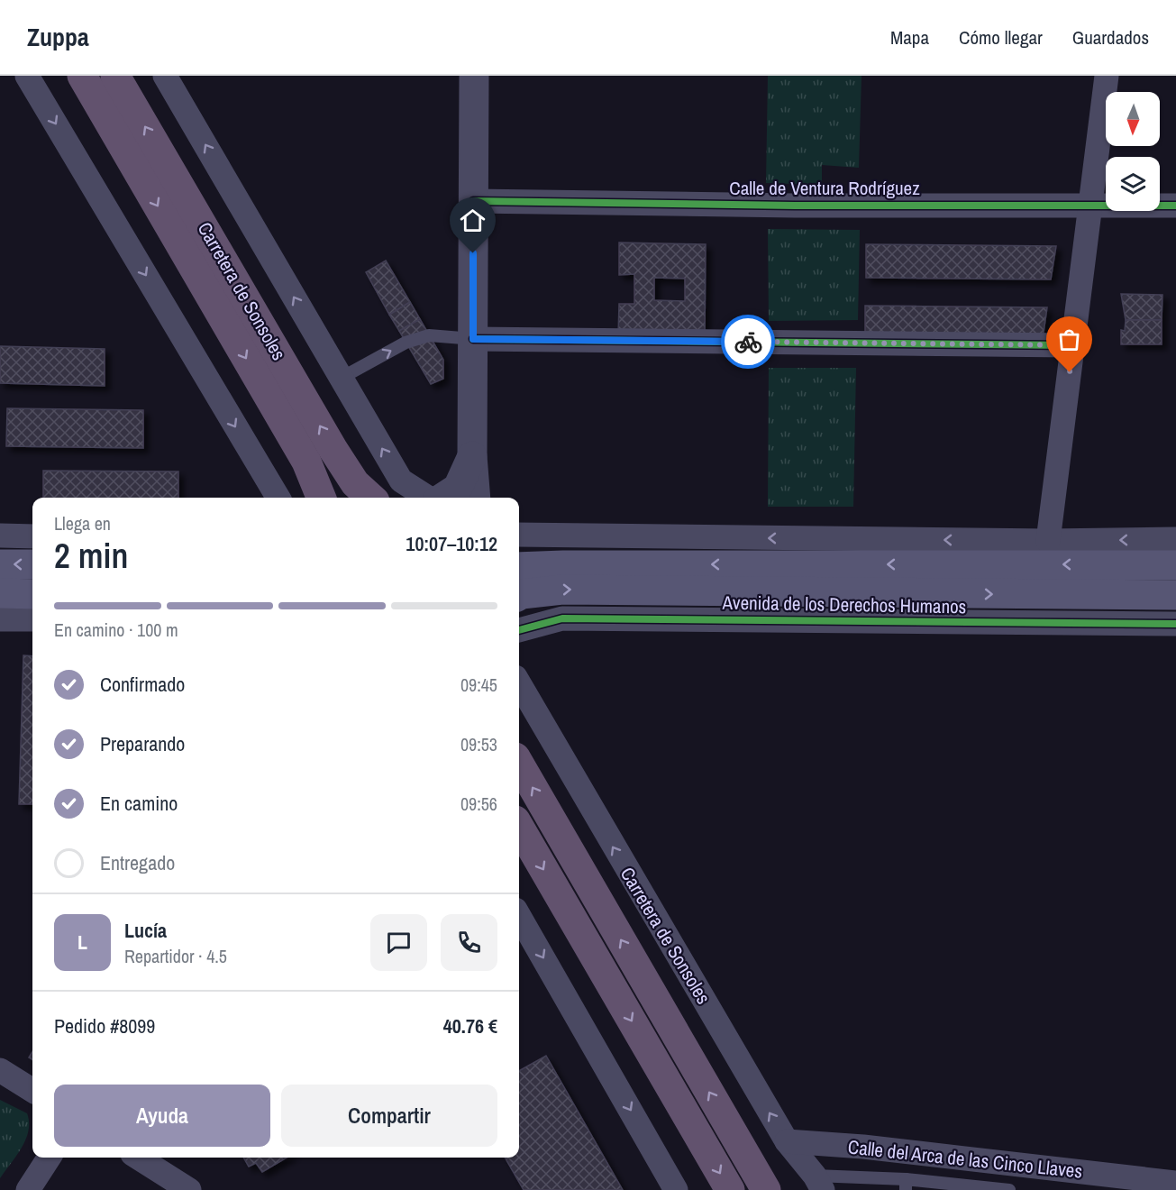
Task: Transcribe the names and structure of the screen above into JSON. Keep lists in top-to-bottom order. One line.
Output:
{"streets":{"highway":["Carretera de Sonsoles"],"main road":["Avenida de los Derechos Humanos"],"street":["Calle de Ventura Rodríguez","Calle del Arca de las Cinco Llaves"]},"crossings":[["Carretera de Sonsoles","Calle del Arca de las Cinco Llaves"]],"north":"bottom","page":{"header":"Zuppa","nav":["Mapa","Cómo llegar","Guardados"],"heading":["2 min","Llega en","10:07–10:12"],"panel":["Lucía","Repartidor · 4.5","Pedido #8099","40.76 €"],"bar":"En camino · 100 m","list":[["Confirmado","09:45"],["Preparando","09:53"],["En camino","09:56"],"Entregado"],"round":"L","buttons":["Ayuda","Compartir"]}}
